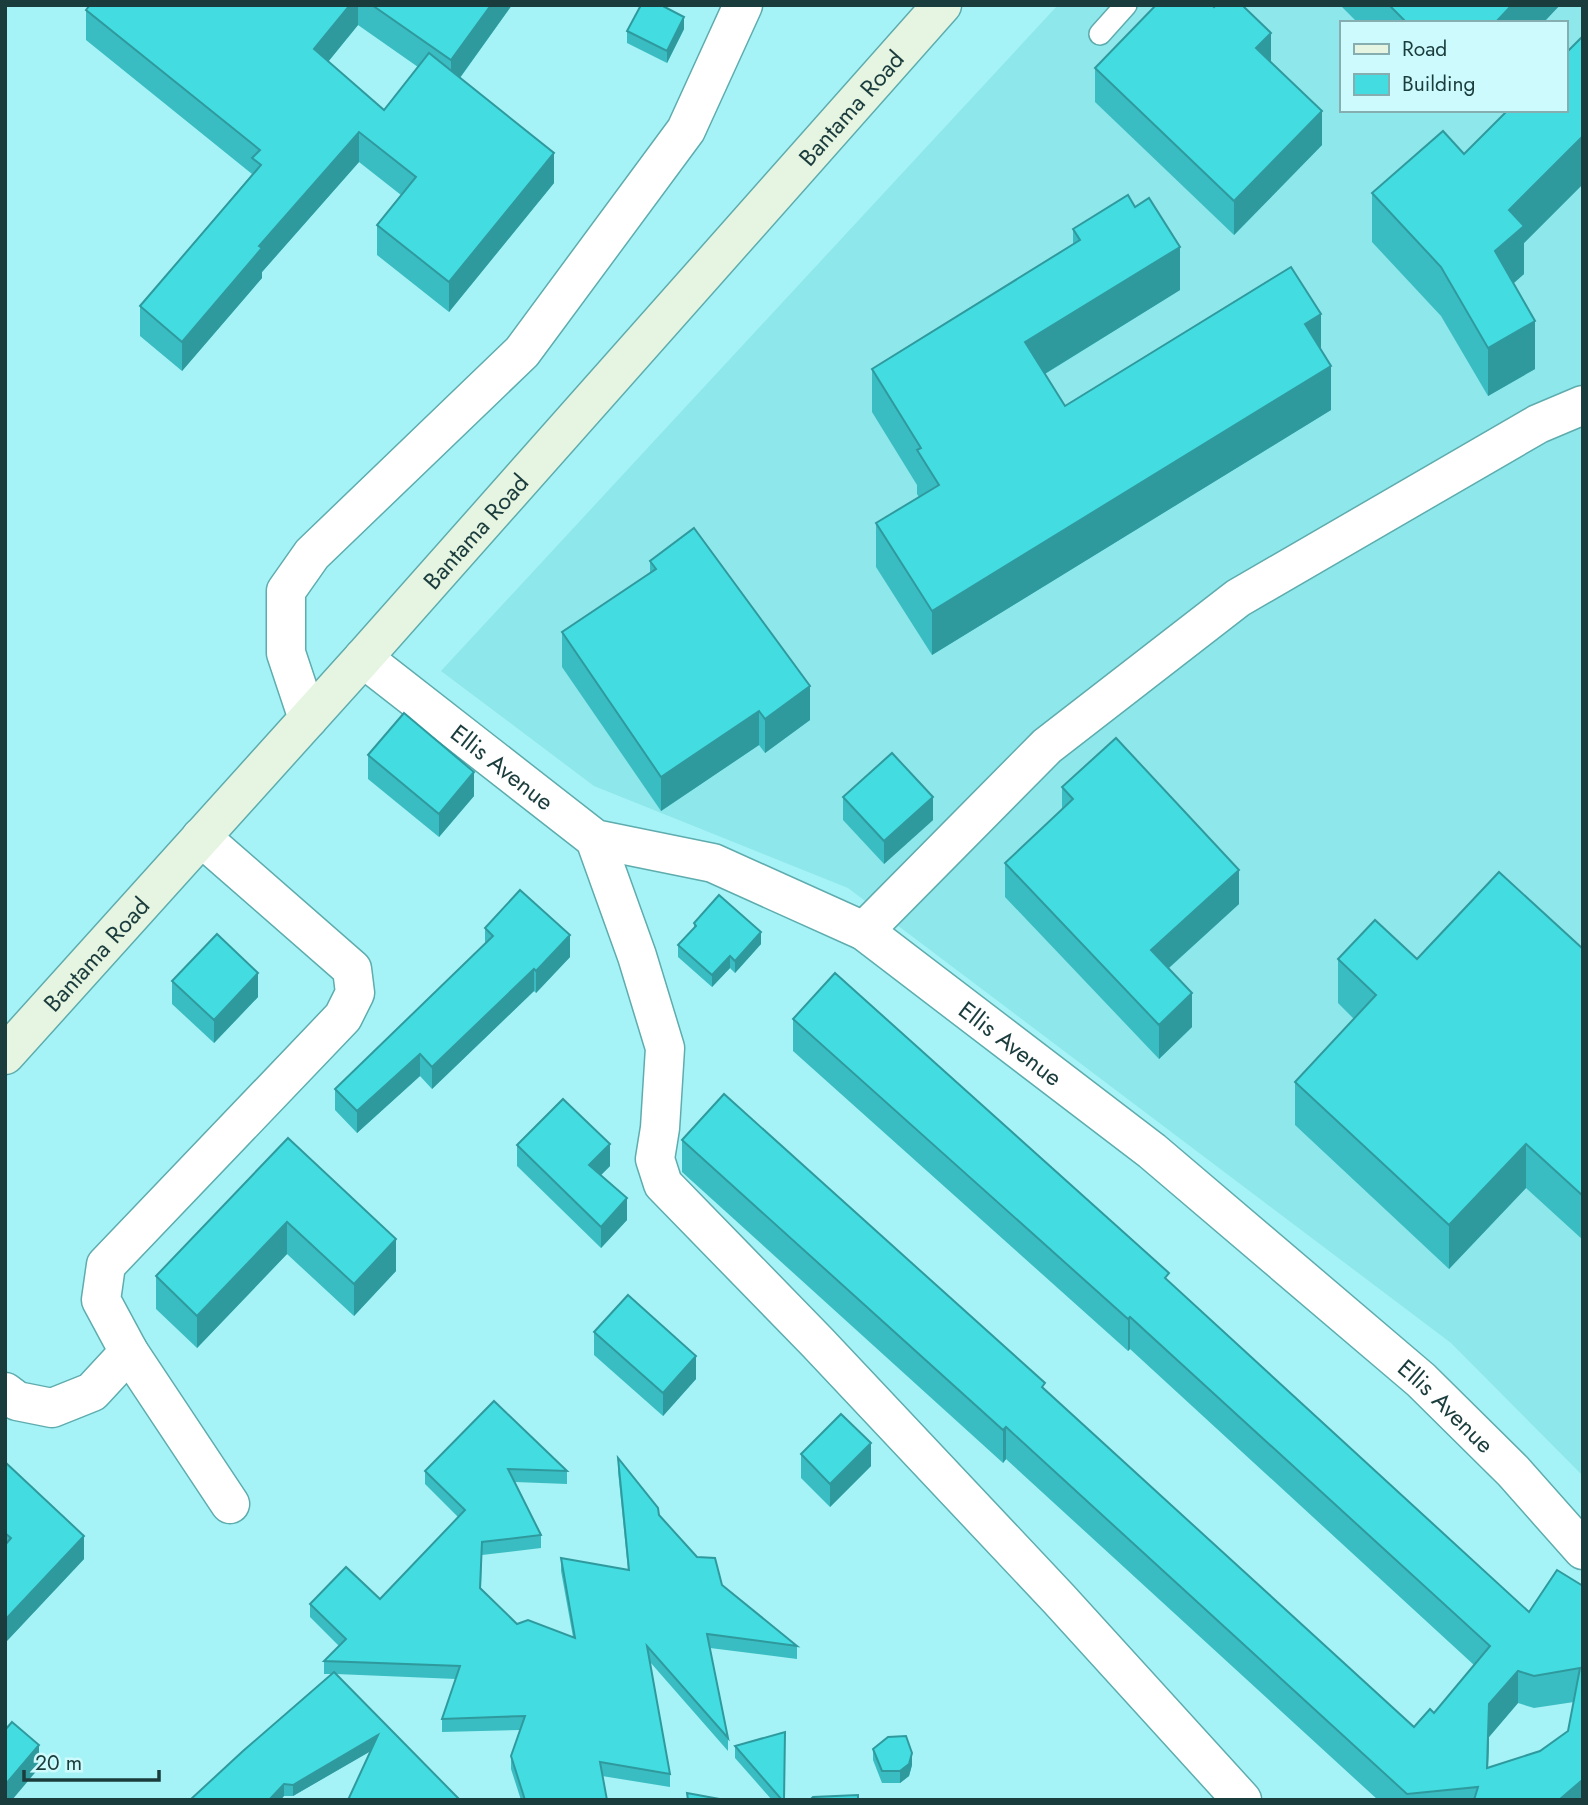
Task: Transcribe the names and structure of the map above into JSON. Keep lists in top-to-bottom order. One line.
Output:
{"streets":{"main road":["Bantama Road"],"street":["Ellis Avenue"]},"crossings":[["Bantama Road","Ellis Avenue"]],"legend":["Road","Building"],"scale_bar":"20 m"}
